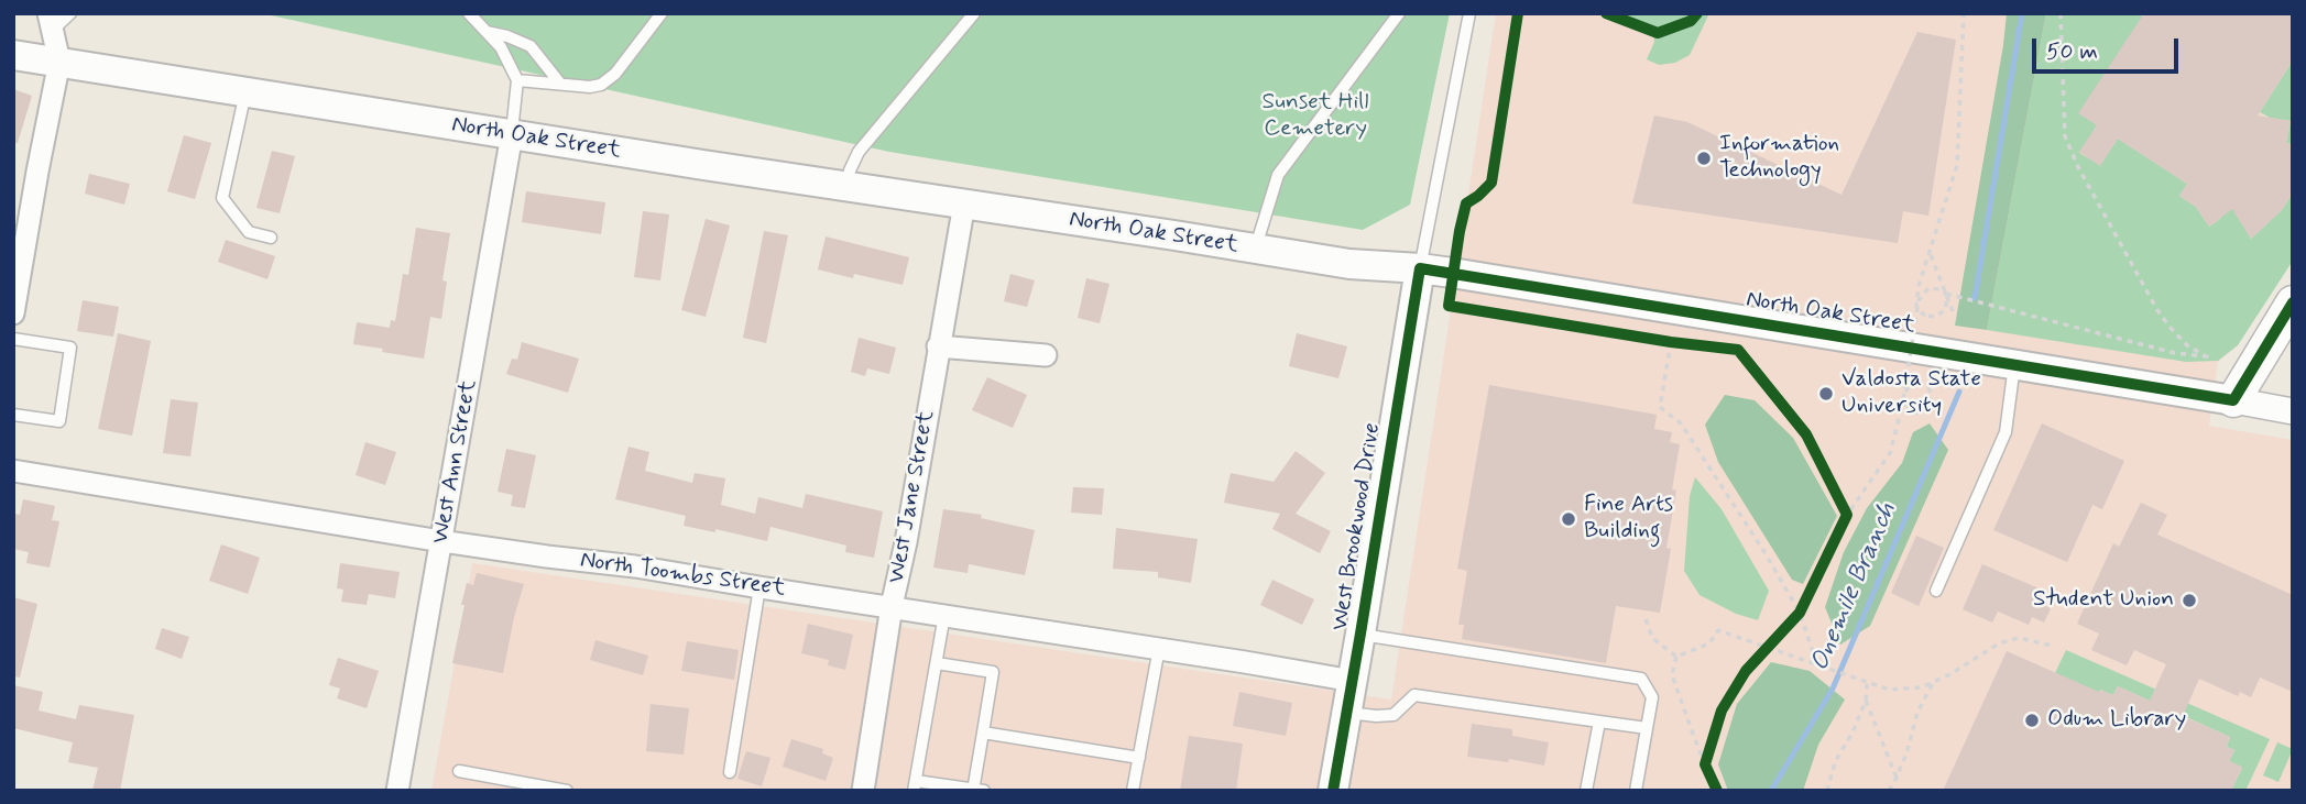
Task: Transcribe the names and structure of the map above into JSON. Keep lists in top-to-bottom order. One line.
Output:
{"streets":{"main road":["North Oak Street","West Brookwood Drive"],"street":["West Ann Street","West Jane Street","North Toombs Street"]},"crossings":[["North Oak Street","West Ann Street"],["North Oak Street","West Jane Street"],["North Oak Street","West Brookwood Drive"],["West Ann Street","North Toombs Street"],["West Jane Street","North Toombs Street"],["West Brookwood Drive","North Toombs Street"]],"water":["Onemile Branch"],"parks":["Sunset Hill Cemetery"],"places":["Information Technology","Valdosta State University","Fine Arts Building","Student Union","Odum Library"],"scale_bar":"50 m"}
